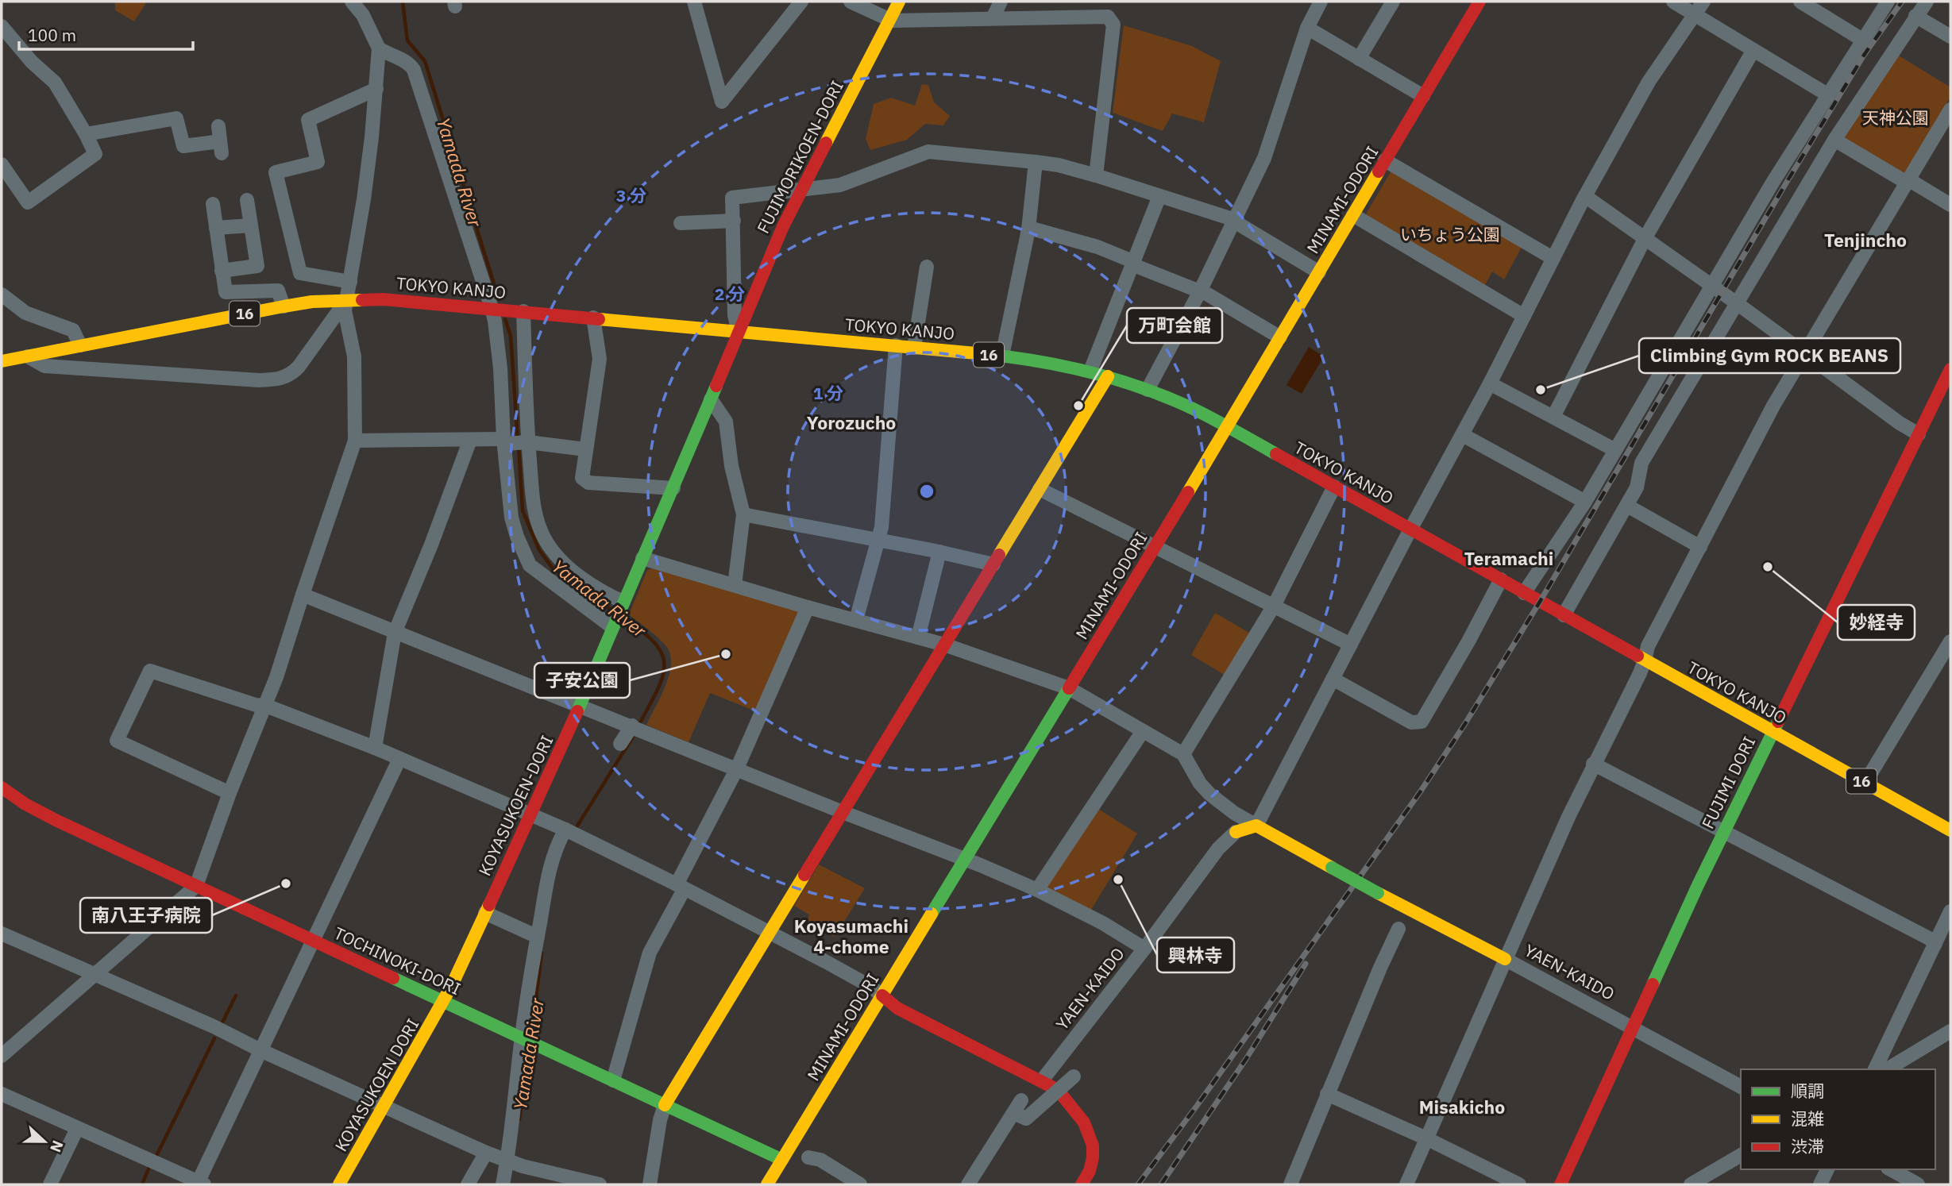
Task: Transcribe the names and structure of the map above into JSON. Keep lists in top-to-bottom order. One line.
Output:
{"streets":{"main road":["FUJIMORIKOEN-DORI","MINAMI-ODORI","TOKYO KANJO","16","FUJIMI DORI","KOYASUKOEN-DORI","TOCHINOKI-DORI","YAEN-KAIDO","KOYASUKOEN DORI"]},"crossings":[["FUJIMORIKOEN-DORI","TOKYO KANJO"],["MINAMI-ODORI","TOKYO KANJO"],["MINAMI-ODORI","TOCHINOKI-DORI"],["TOKYO KANJO","FUJIMI DORI"],["FUJIMI DORI","YAEN-KAIDO"],["KOYASUKOEN-DORI","TOCHINOKI-DORI"],["KOYASUKOEN-DORI","KOYASUKOEN DORI"],["TOCHINOKI-DORI","KOYASUKOEN DORI"]],"districts":["Tenjincho","Yorozucho","Teramachi","Koyasumachi 4-chome","Misakicho"],"water":["Yamada River"],"parks":["天神公園","いちょう公園"],"places":["Climbing Gym ROCK BEANS","万町会館","妙経寺","子安公園","興林寺","南八王子病院"],"legend":["順調","混雑","渋滞"],"scale_bar":"100 m","north":"right","rings":["3 分","2 分","1 分"]}
